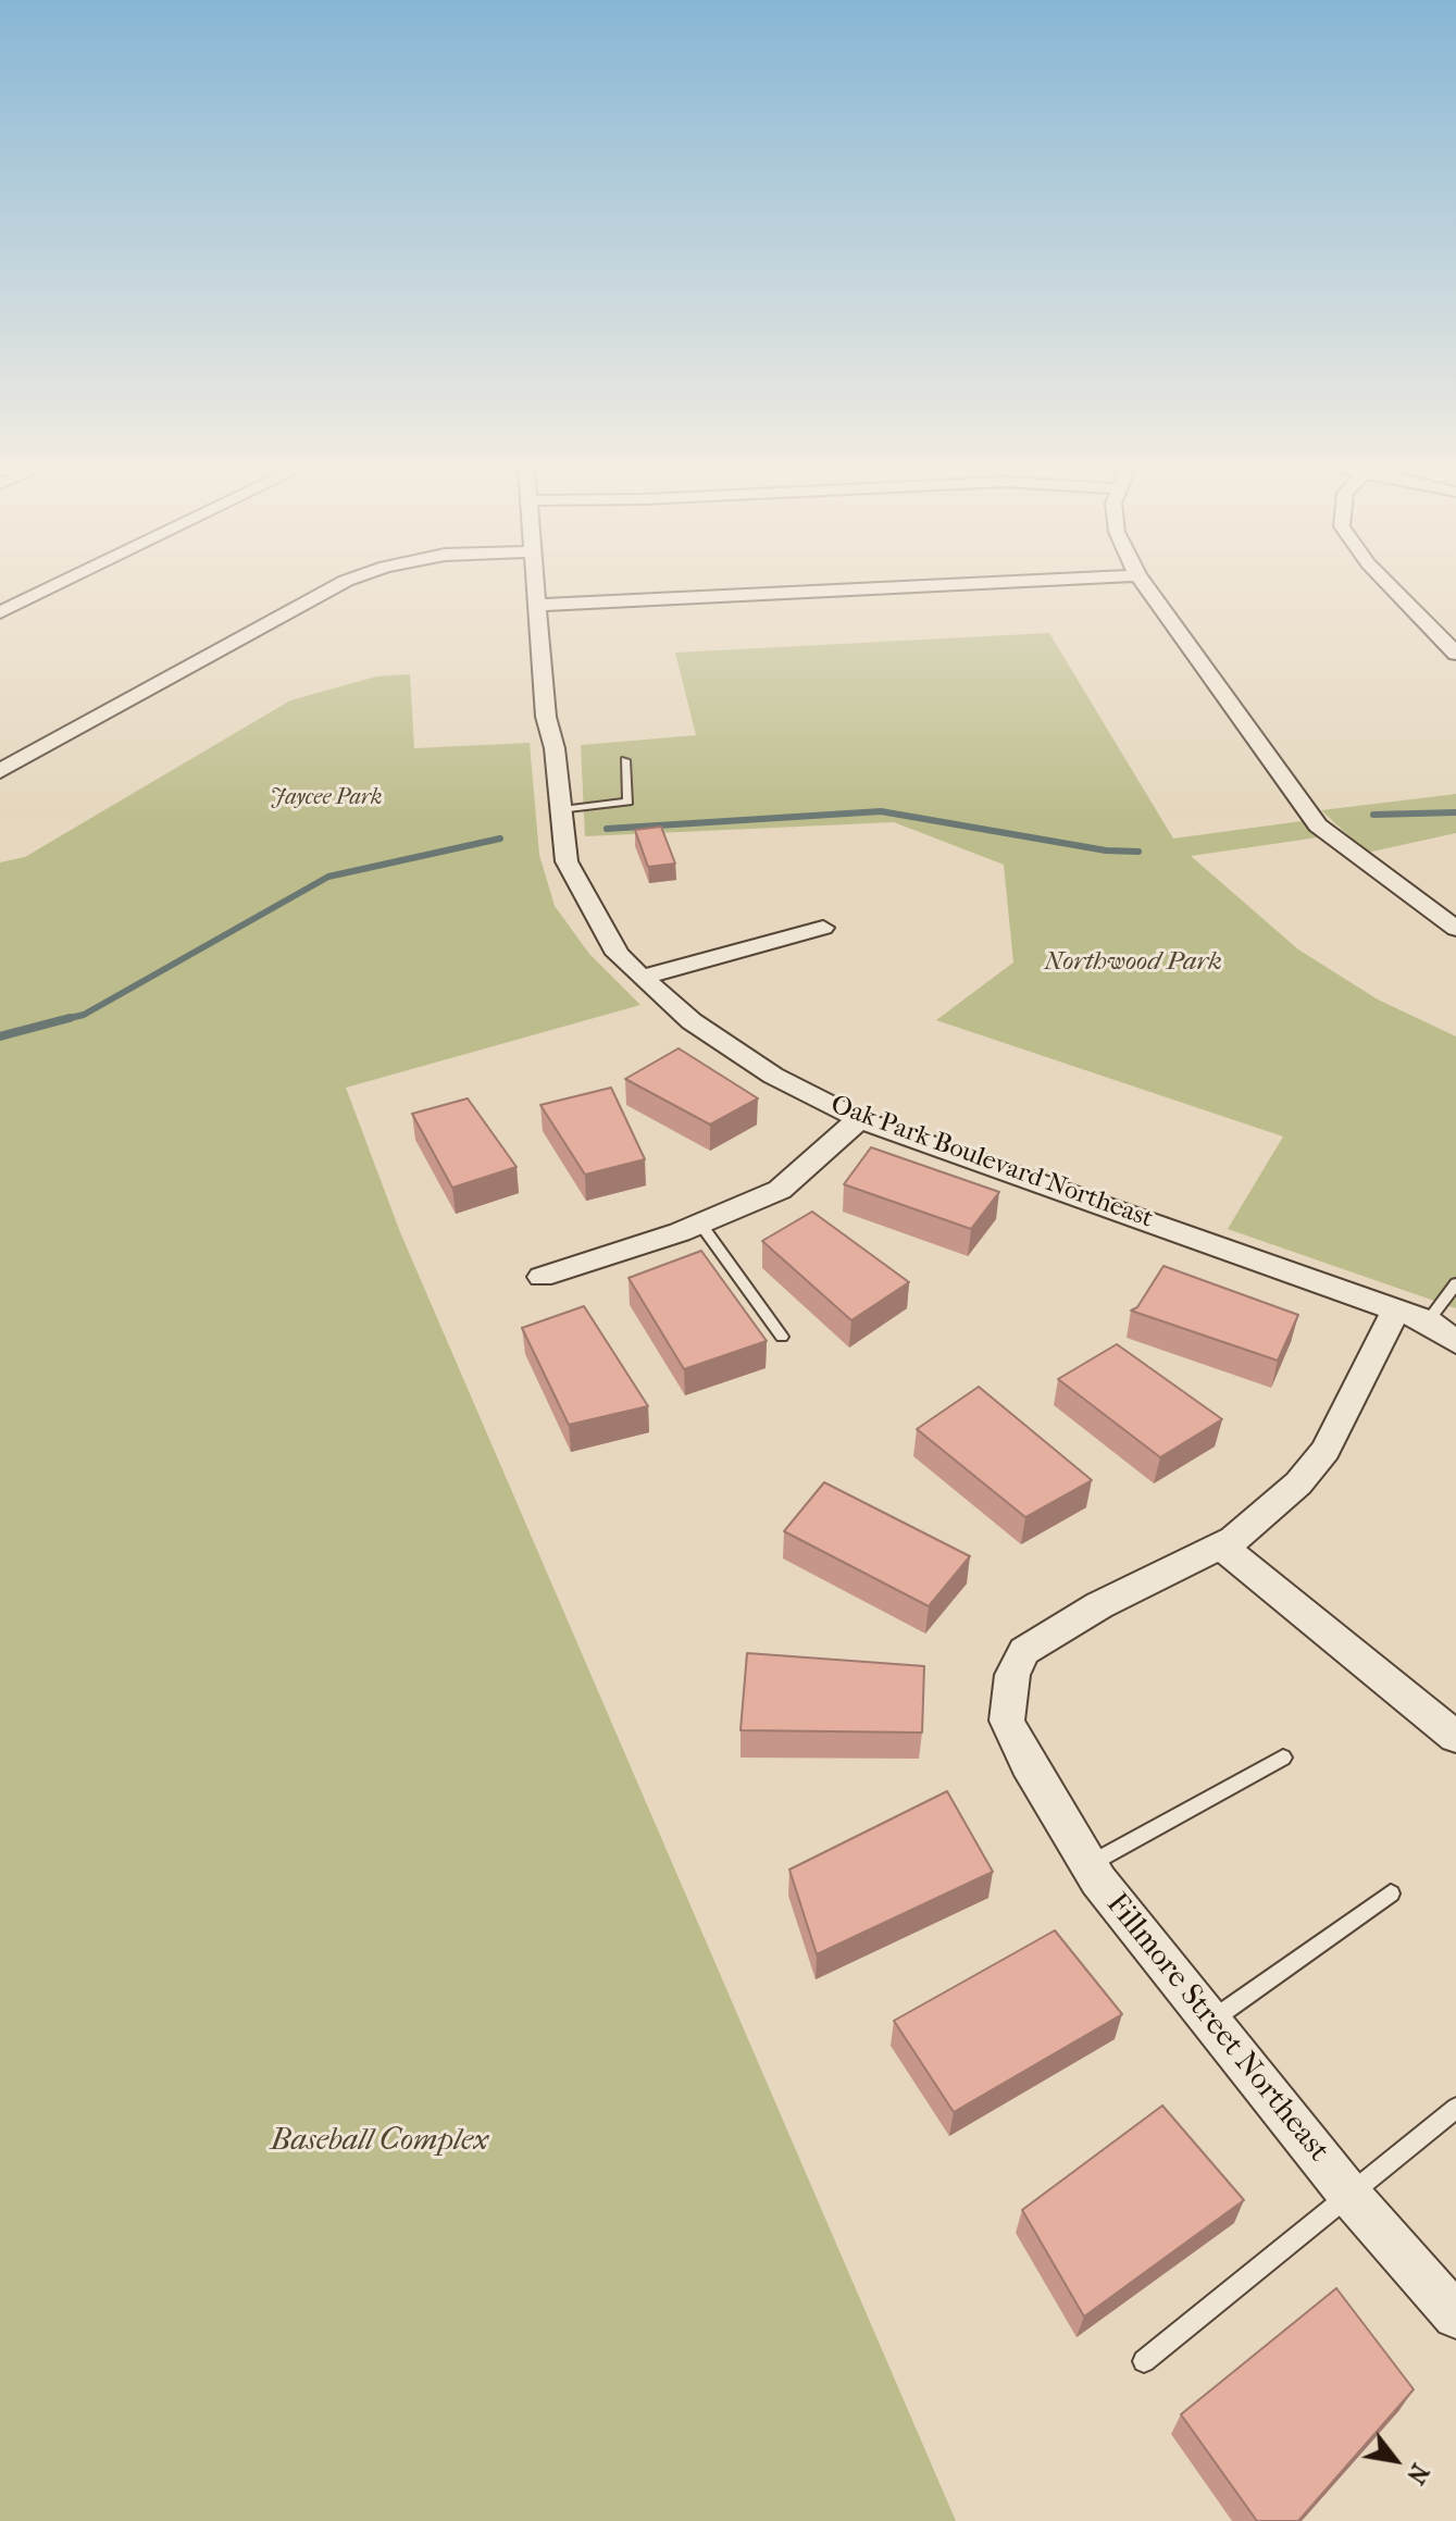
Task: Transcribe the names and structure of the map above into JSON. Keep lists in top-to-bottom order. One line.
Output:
{"streets":{"street":["Oak Park Boulevard Northeast","Fillmore Street Northeast"]},"parks":["Jaycee Park","Northwood Park","Baseball Complex"],"north":"bottom right"}
